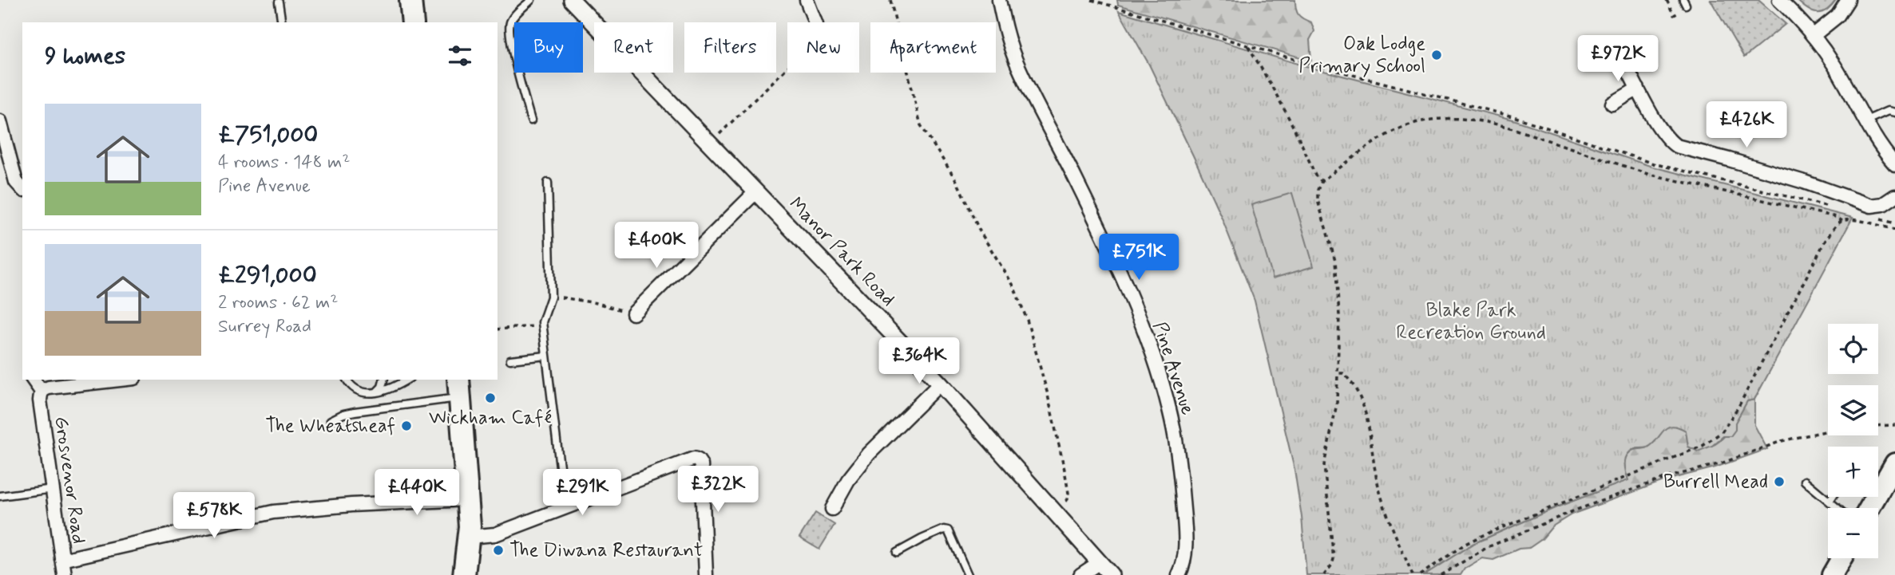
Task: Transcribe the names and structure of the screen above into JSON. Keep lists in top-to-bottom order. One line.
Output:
{"streets":{"street":["Manor Park Road","Pine Avenue","Grosvenor Road"]},"parks":["Blake Park Recreation Ground"],"places":["Oak Lodge Primary School","Wickham Café","The Wheatsheaf","Burrell Mead","The Diwana Restaurant"],"page":{"chip":["Buy","Rent","Filters","New","Apartment"],"heading":"9 homes","price":["£972K","£426K","£400K","£751K","£364K","£322K","£440K","£291K","£578K"],"list":[{"name":"£751,000","note":"4 rooms · 148 m² · Pine Avenue"},{"name":"£291,000","note":"2 rooms · 62 m² · Surrey Road"}],"map_buttons":["+","−"]}}
